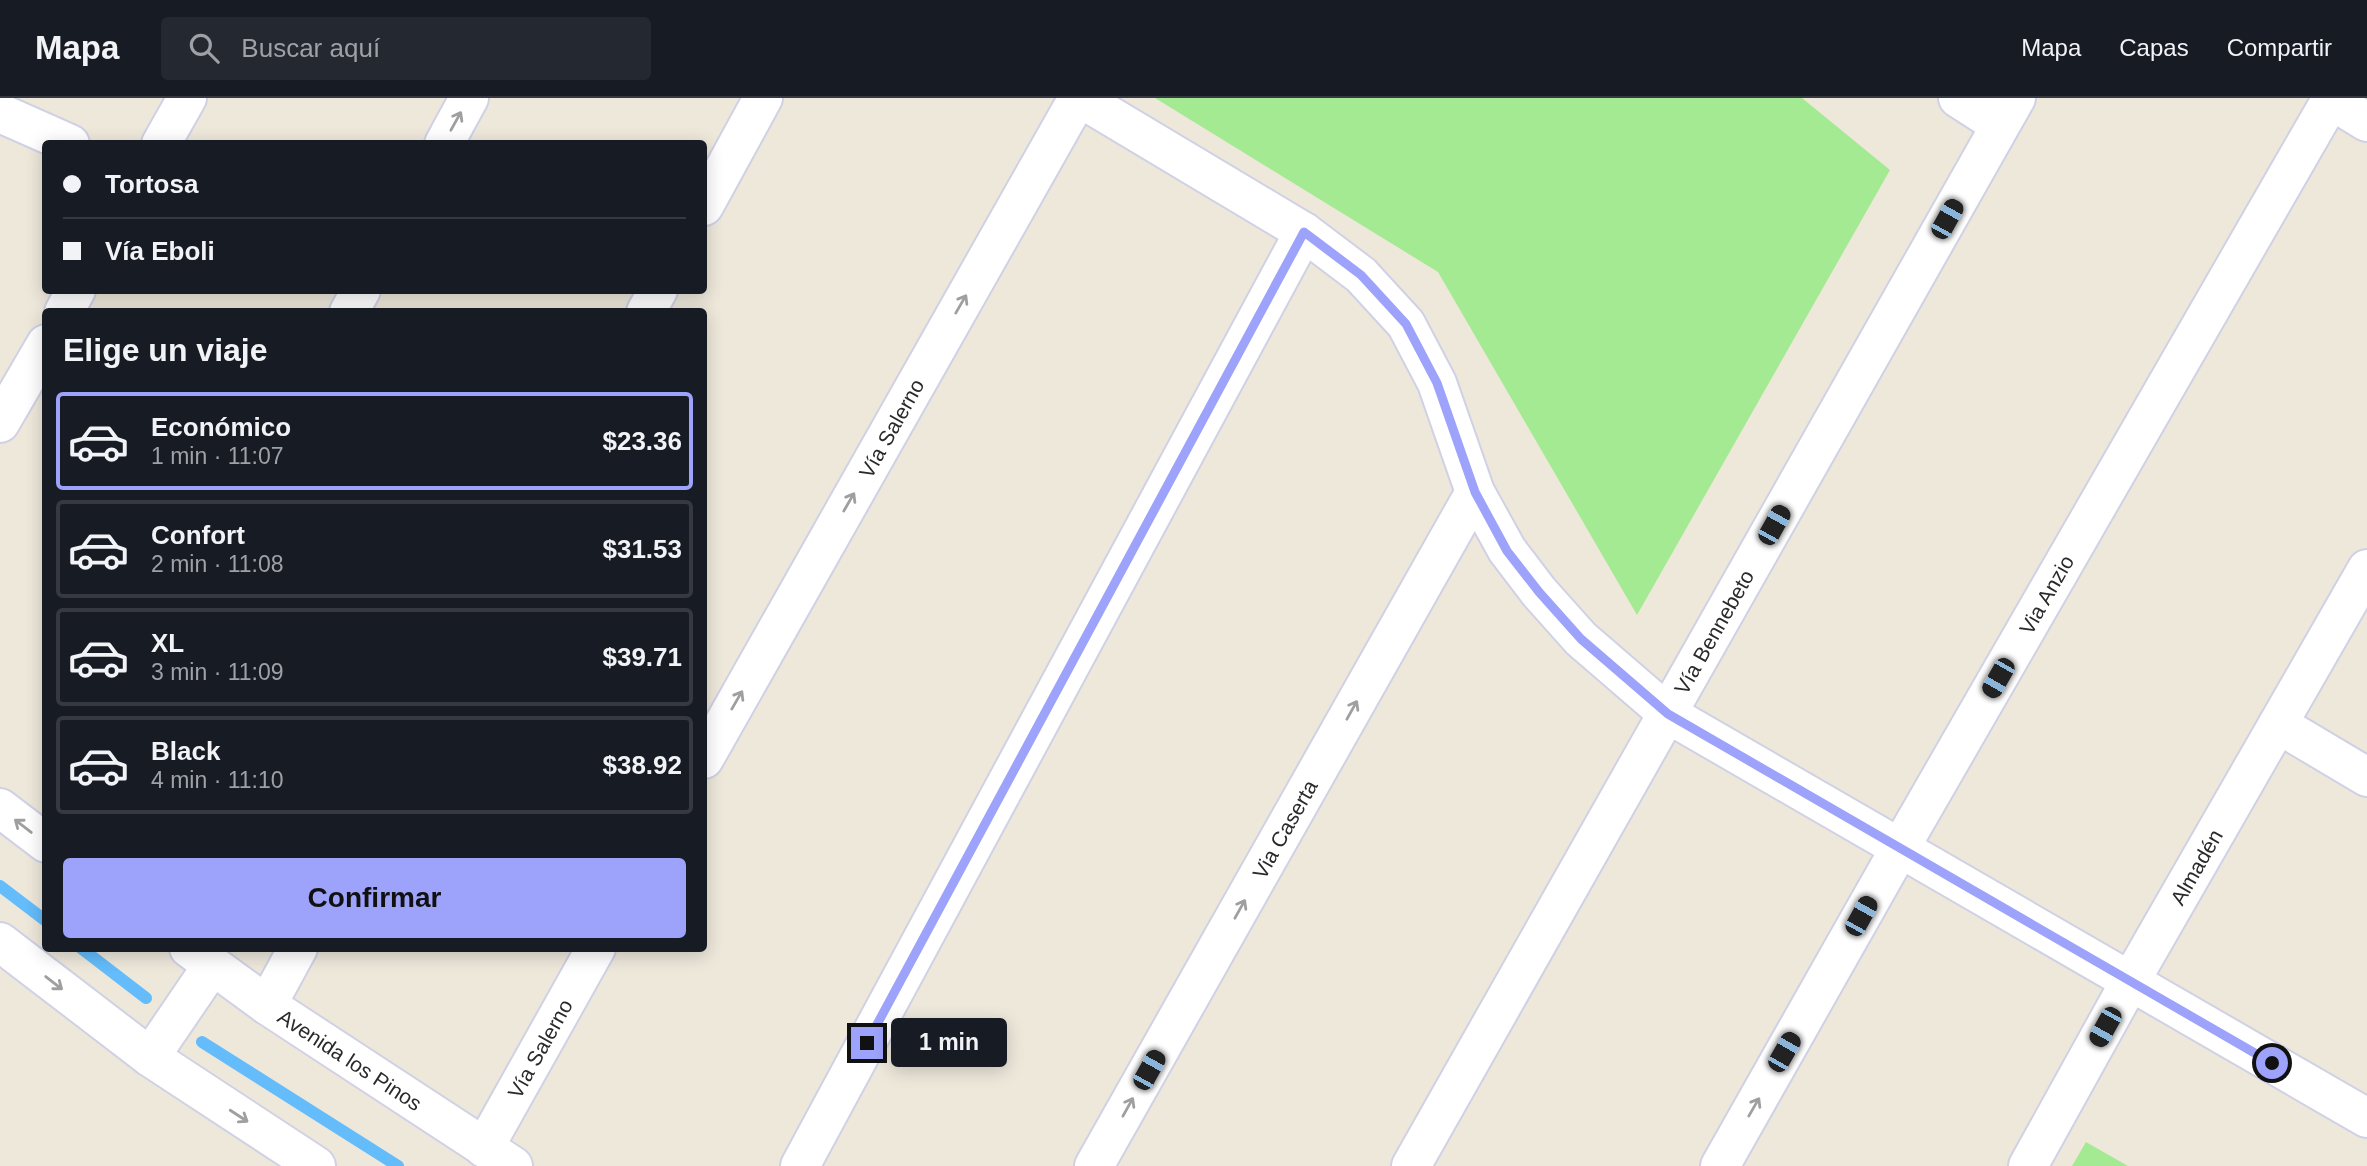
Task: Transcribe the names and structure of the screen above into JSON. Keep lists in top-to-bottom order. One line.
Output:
{"streets":{"street":["Vía Salerno","Via Anzio","Vía Bennebeto","Via Caserta","Almadén","Avenida los Pinos"]},"crossings":[["Vía Salerno","Avenida los Pinos"]],"page":{"header":"Mapa","search":"Buscar aquí","nav":["Mapa","Capas","Compartir"],"banner":["Tortosa","Vía Eboli"],"heading":"Elige un viaje","list":[{"name":"Económico","note":"1 min · 11:07","value":"$23.36"},{"name":"Confort","note":"2 min · 11:08","value":"$31.53"},{"name":"XL","note":"3 min · 11:09","value":"$39.71"},{"name":"Black","note":"4 min · 11:10","value":"$38.92"}],"buttons":"Confirmar","bubble":"1 min"}}
